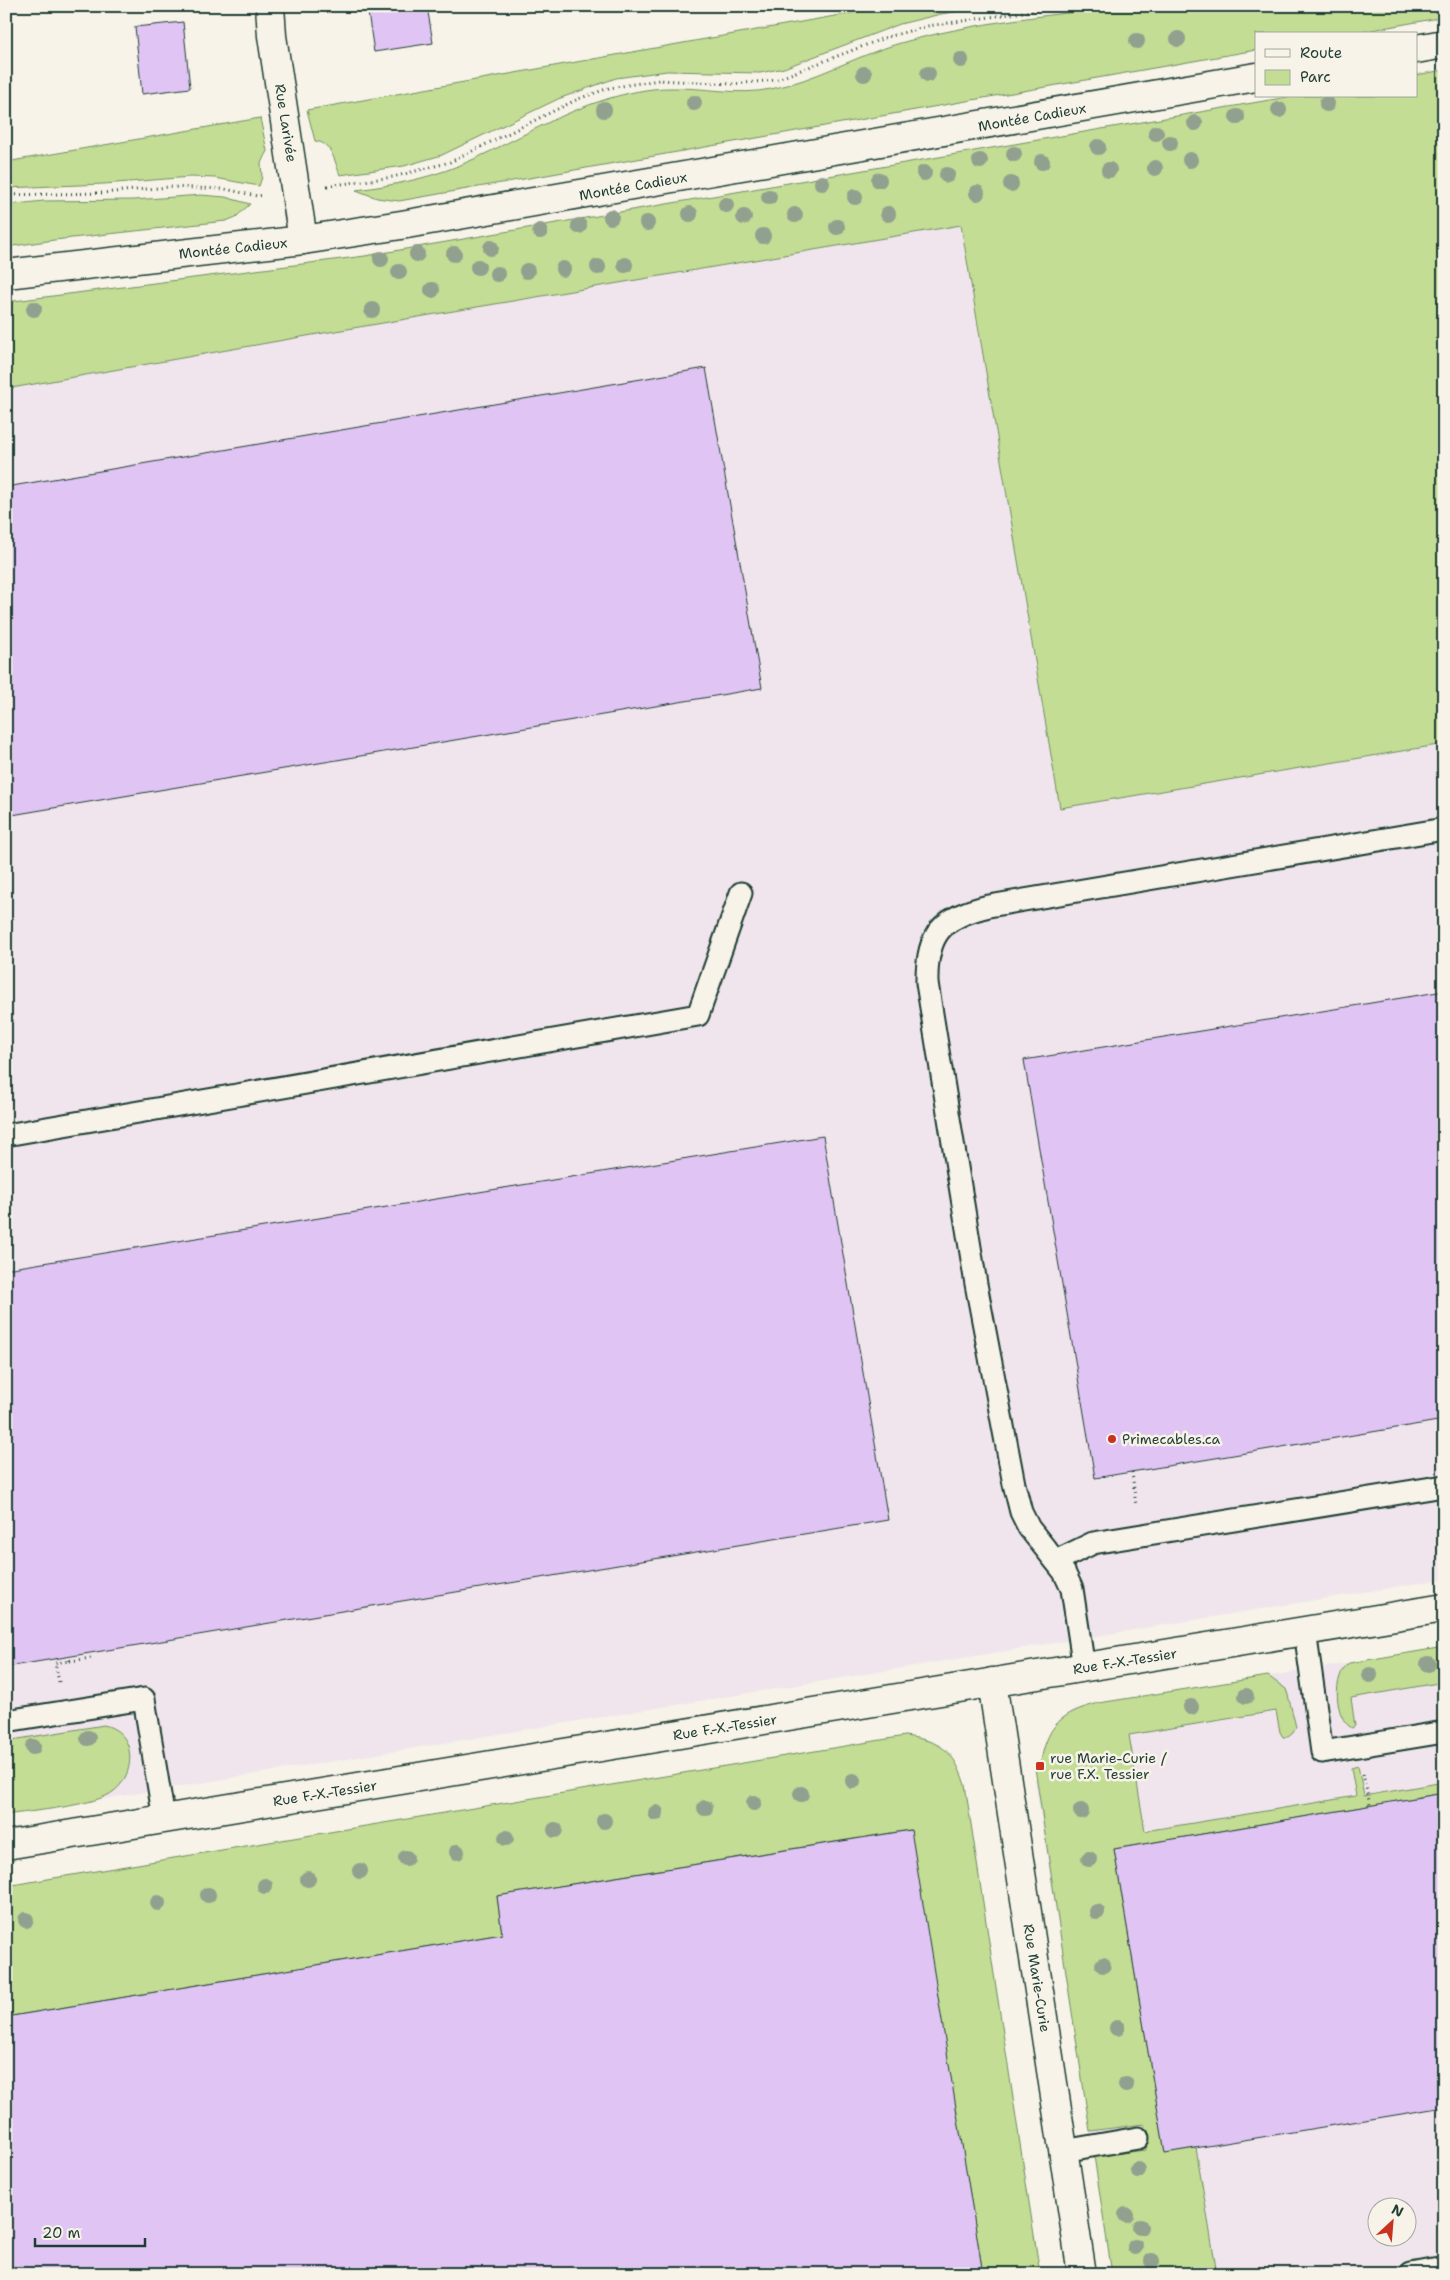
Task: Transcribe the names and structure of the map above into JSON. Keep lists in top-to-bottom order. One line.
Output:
{"streets":{"street":["Montée Cadieux","Rue Larivée","Rue F.-X.-Tessier","Rue Marie-Curie"]},"crossings":[["Montée Cadieux","Rue Larivée"],["Rue F.-X.-Tessier","Rue Marie-Curie"]],"places":{"other":["Primecables.ca"],"transit":["rue Marie-Curie / rue F.X. Tessier"]},"legend":["Route","Parc"],"scale_bar":"20 m","north":"top right"}
